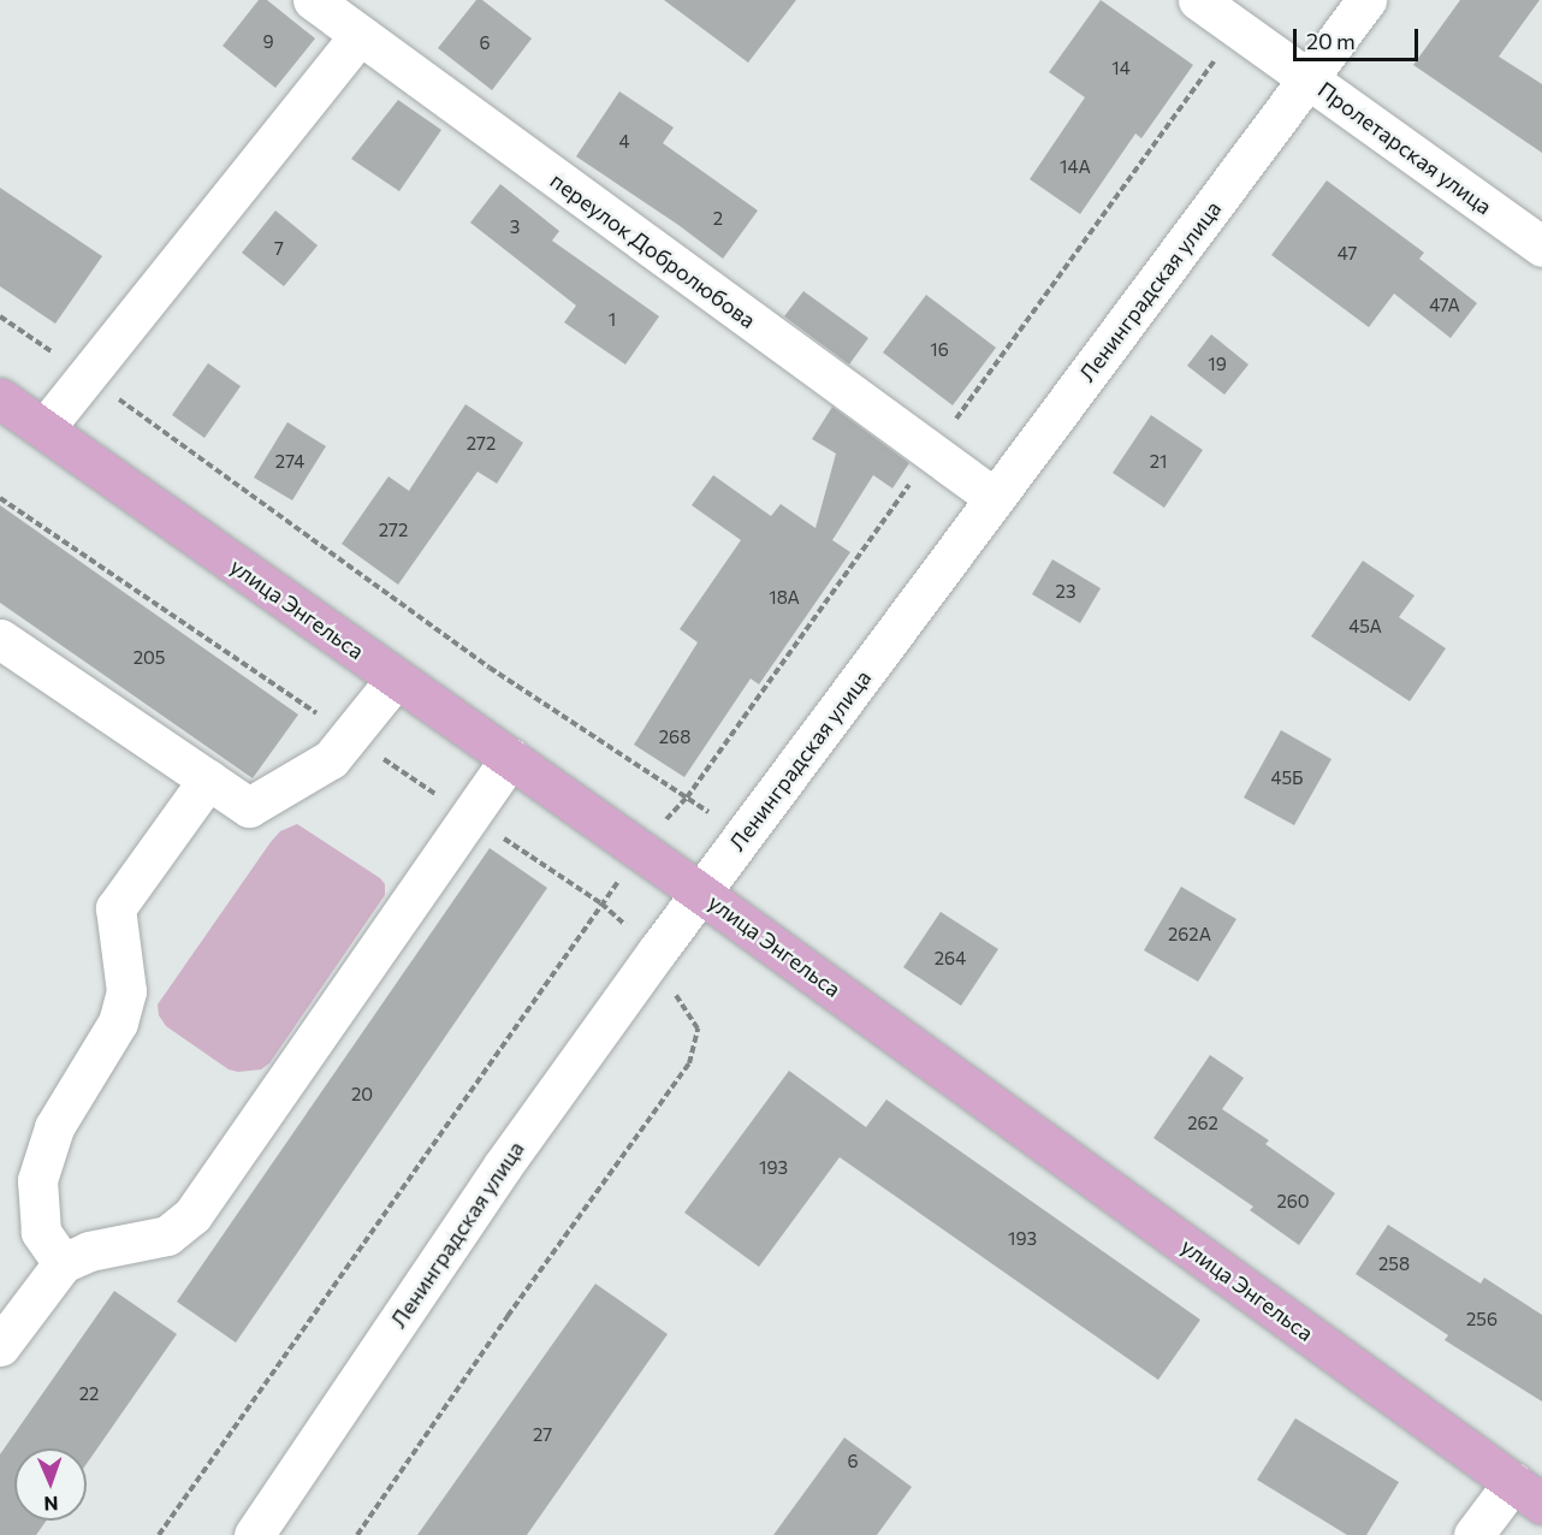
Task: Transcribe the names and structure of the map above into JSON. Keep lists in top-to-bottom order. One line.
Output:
{"streets":{"main road":["улица Энгельса"],"street":["Пролетарская улица","переулок Добролюбова","Ленинградская улица"]},"crossings":[["Пролетарская улица","Ленинградская улица"],["переулок Добролюбова","Ленинградская улица"],["Ленинградская улица","улица Энгельса"]],"house_numbers":["9","6","14","4","14А","2","3","7","47","47А","1","16","19","272","274","21","272","23","18А","45А","205","268","45Б","262А","264","20","262","193","260","193","258","256","22","27","6"],"scale_bar":"20 m","north":"bottom"}
